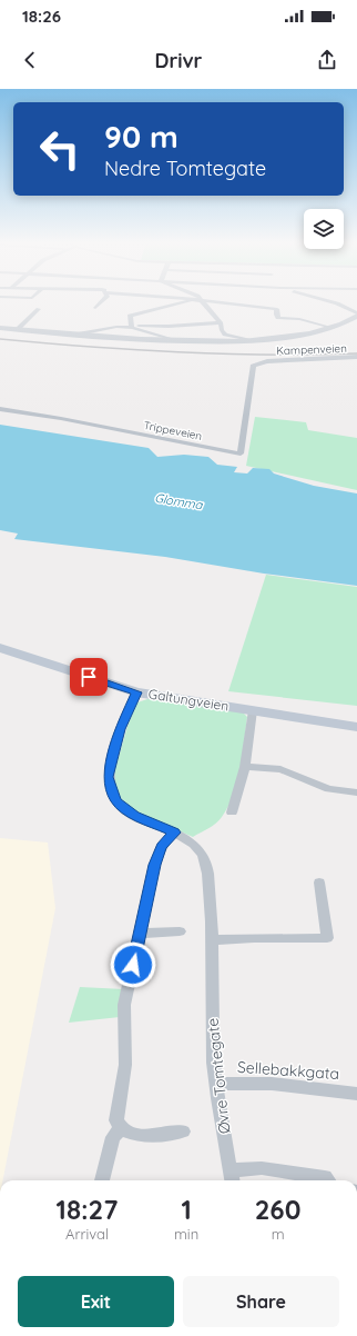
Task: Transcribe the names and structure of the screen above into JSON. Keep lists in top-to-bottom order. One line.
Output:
{"streets":{"main road":["Galtungveien"],"street":["Kampenveien","Trippeveien","Sellebakkgata","Øvre Tomtegate"]},"crossings":[["Kampenveien","Trippeveien"],["Galtungveien","Øvre Tomtegate"],["Sellebakkgata","Øvre Tomtegate"]],"water":["Glomma"],"page":{"status":"18:26","header":"Drivr","turn":["90 m","Nedre Tomtegate"],"eta":["18:27","Arrival","1","min","260","m"],"buttons":["Exit","Share"]}}
